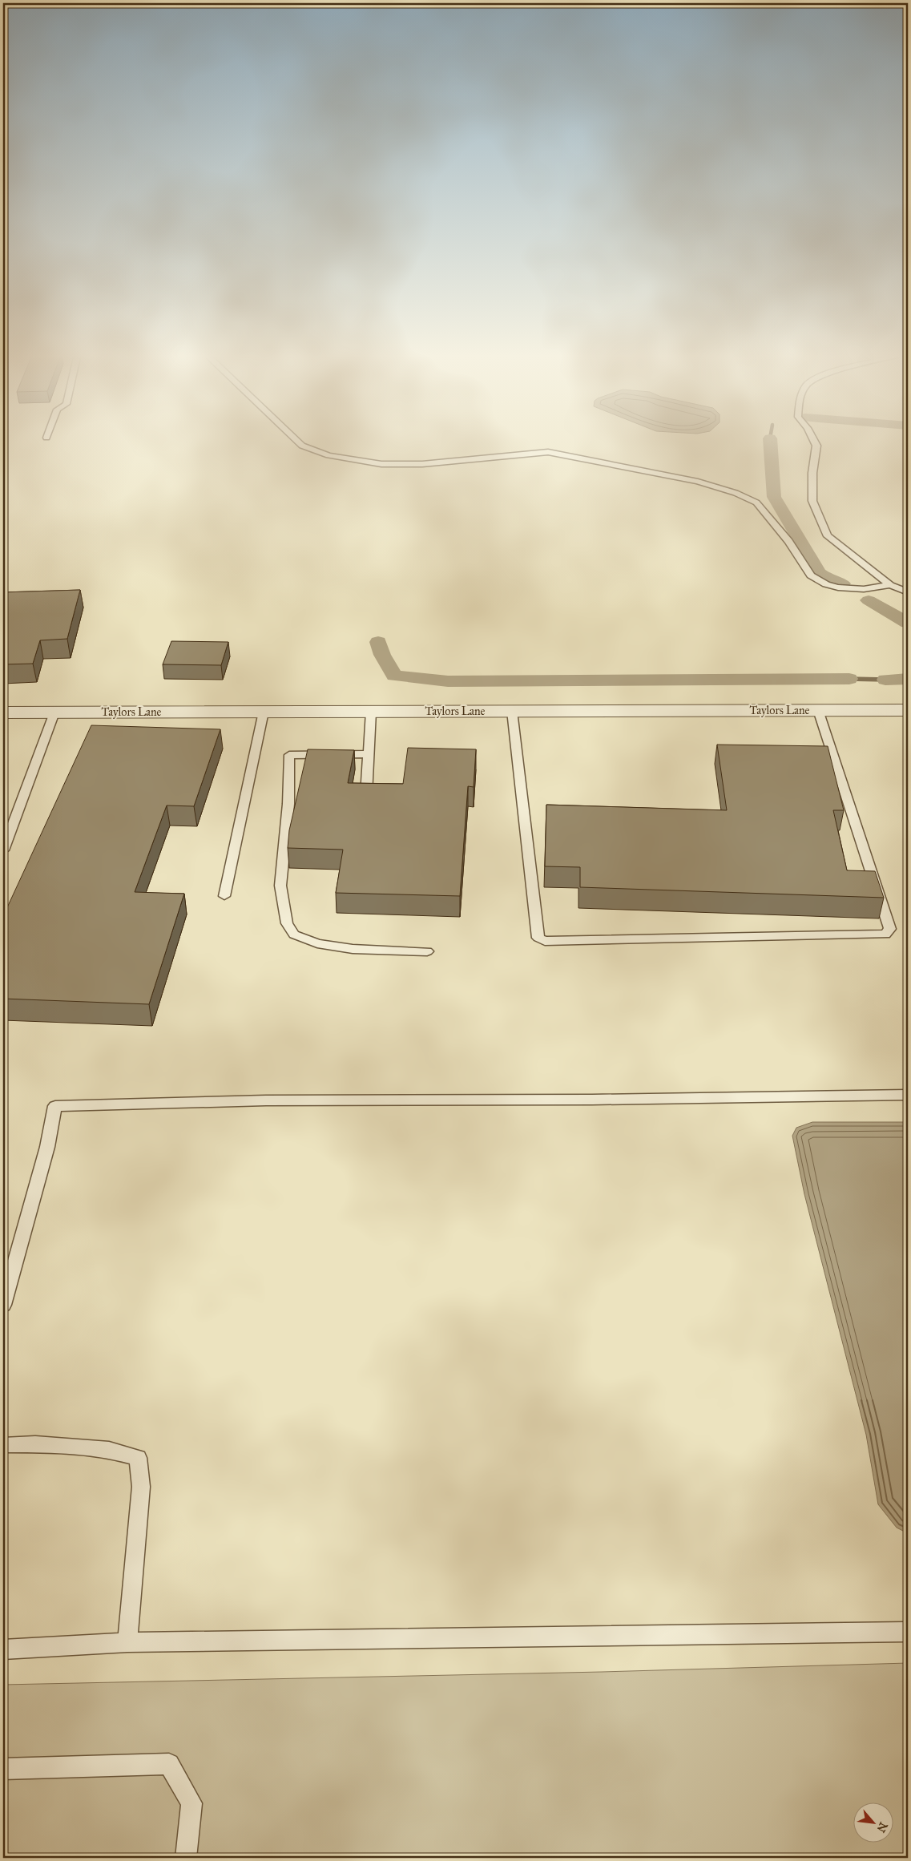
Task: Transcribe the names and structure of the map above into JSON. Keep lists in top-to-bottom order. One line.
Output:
{"streets":{"street":["Taylors Lane"]},"north":"bottom right"}
